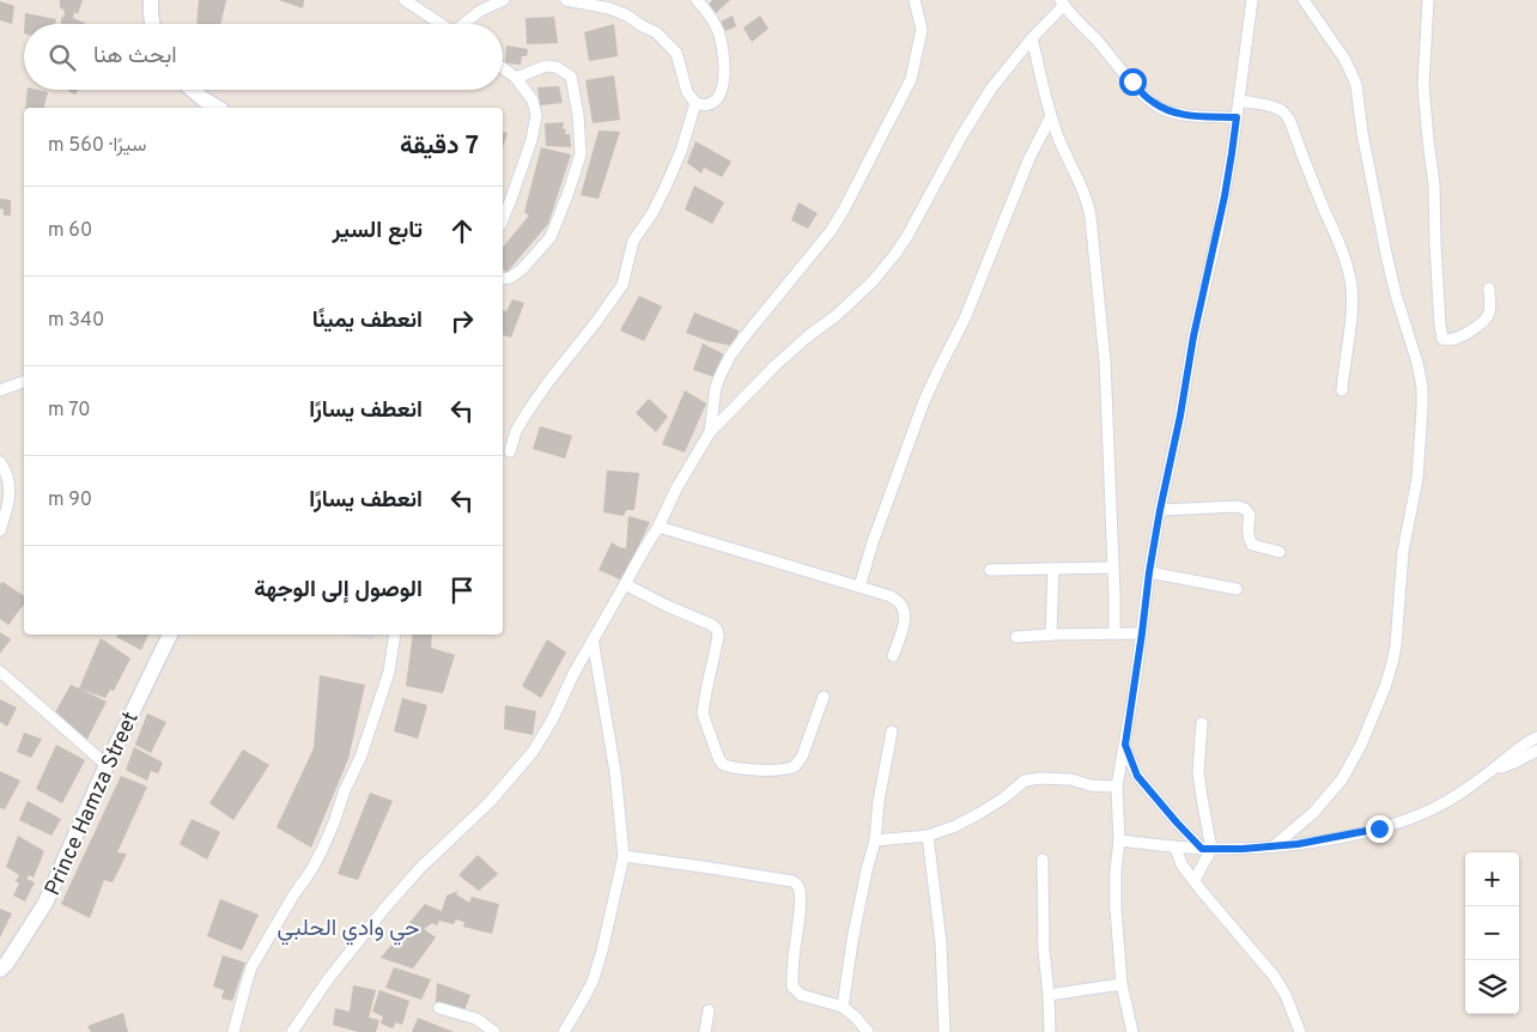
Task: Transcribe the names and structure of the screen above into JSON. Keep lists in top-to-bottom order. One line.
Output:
{"streets":{"main road":["Prince Hamza Street"]},"districts":["حي وادي الحلبي"],"page":{"search":"ابحث هنا","heading":["7 دقيقة","سيرًا · 560 m"],"list":[["تابع السير","60 m"],["انعطف يمينًا","340 m"],["انعطف يسارًا","70 m"],["انعطف يسارًا","90 m"],"الوصول إلى الوجهة"],"map_buttons":["+","−"]}}
